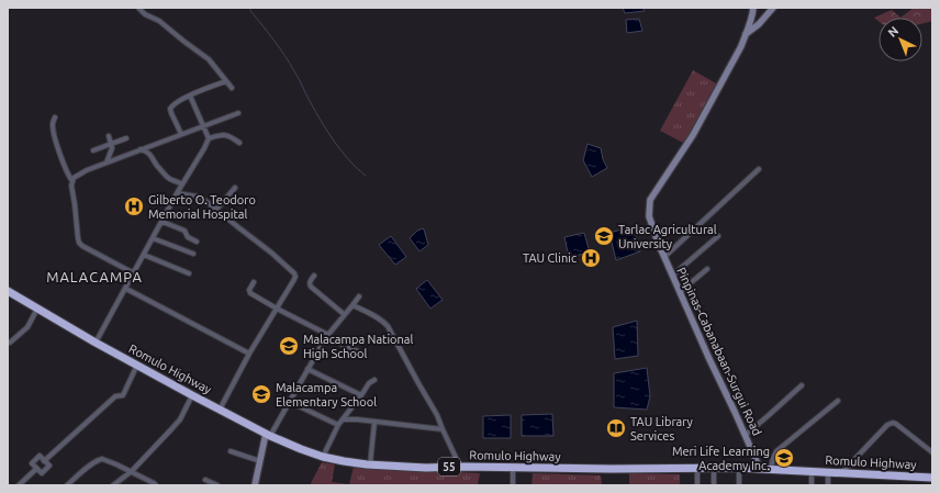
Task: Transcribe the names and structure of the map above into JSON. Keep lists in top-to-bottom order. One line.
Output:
{"streets":{"highway":["Romulo Highway","55"],"street":["Pinpinas-Cabanabaan-Surgui Road"]},"crossings":[["Pinpinas-Cabanabaan-Surgui Road","Romulo Highway"]],"districts":["MALACAMPA"],"places":{"hospital":["Gilberto O. Teodoro Memorial Hospital","TAU Clinic"],"school or university":["Tarlac Agricultural University","Malacampa National High School","Malacampa Elementary School","Meri Life Learning Academy Inc."],"library":["TAU Library Services"]},"north":"top left"}
